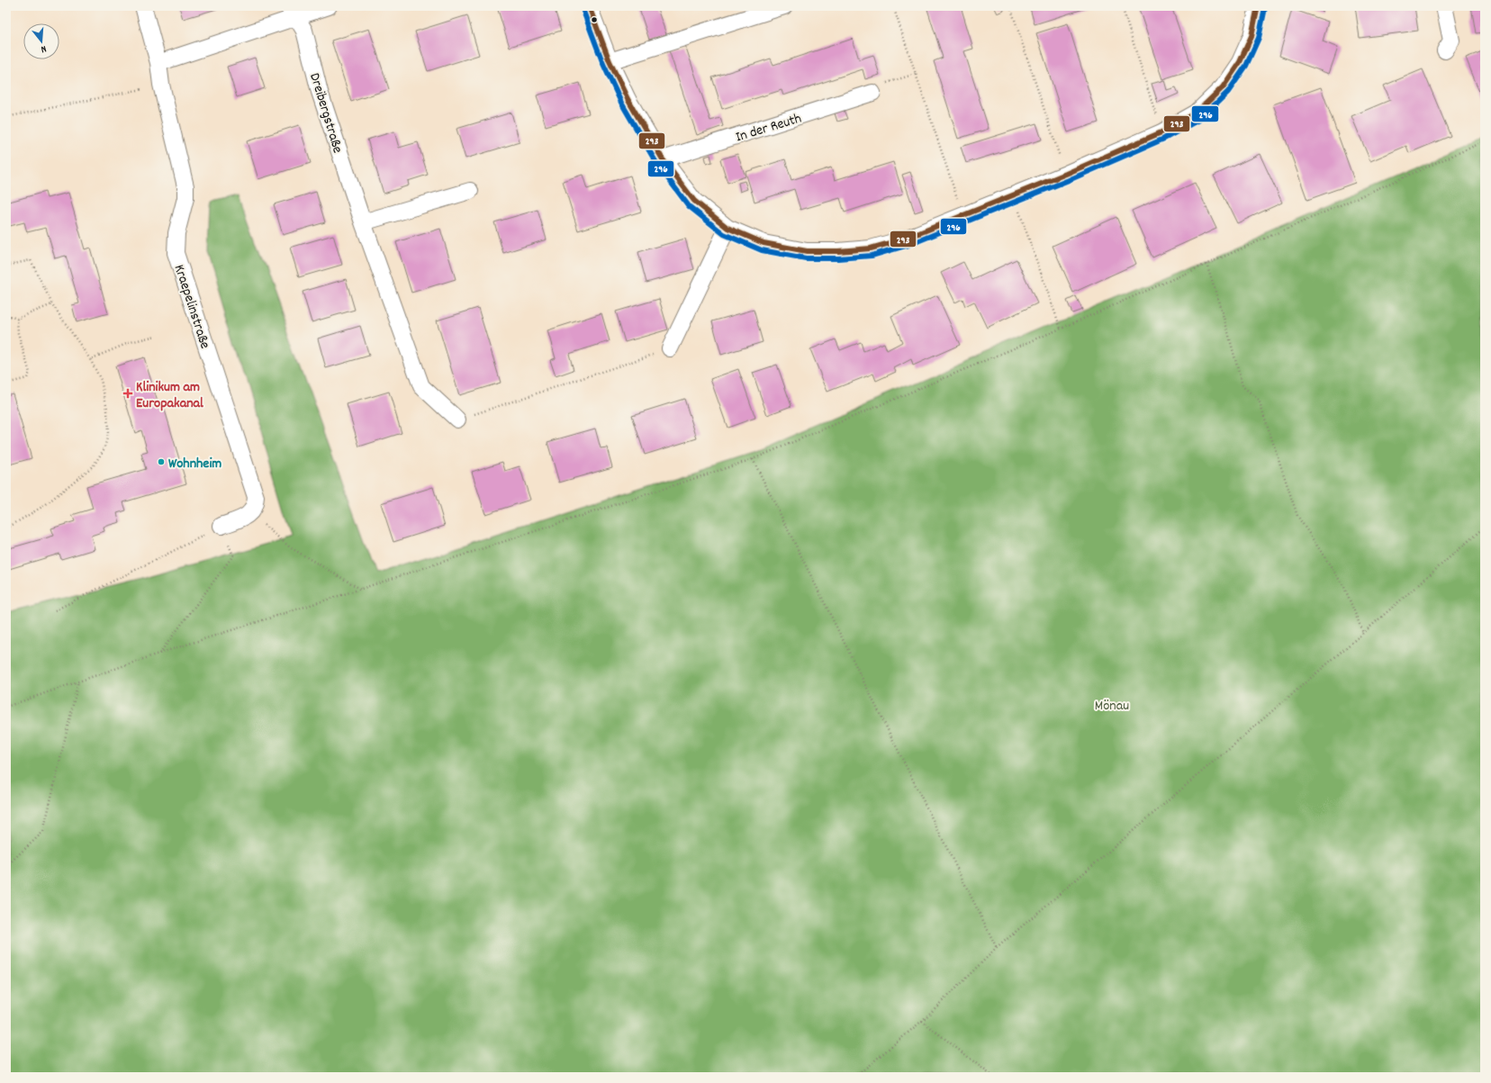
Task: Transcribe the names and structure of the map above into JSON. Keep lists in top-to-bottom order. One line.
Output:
{"streets":{"street":["Dreibergstraße","In der Reuth","Kraepelinstraße"]},"parks":["Mönau"],"places":{"health":["Klinikum am Europakanal"],"other":["Wohnheim"]},"lines":["transit line 293","transit line 296"],"north":"bottom"}
